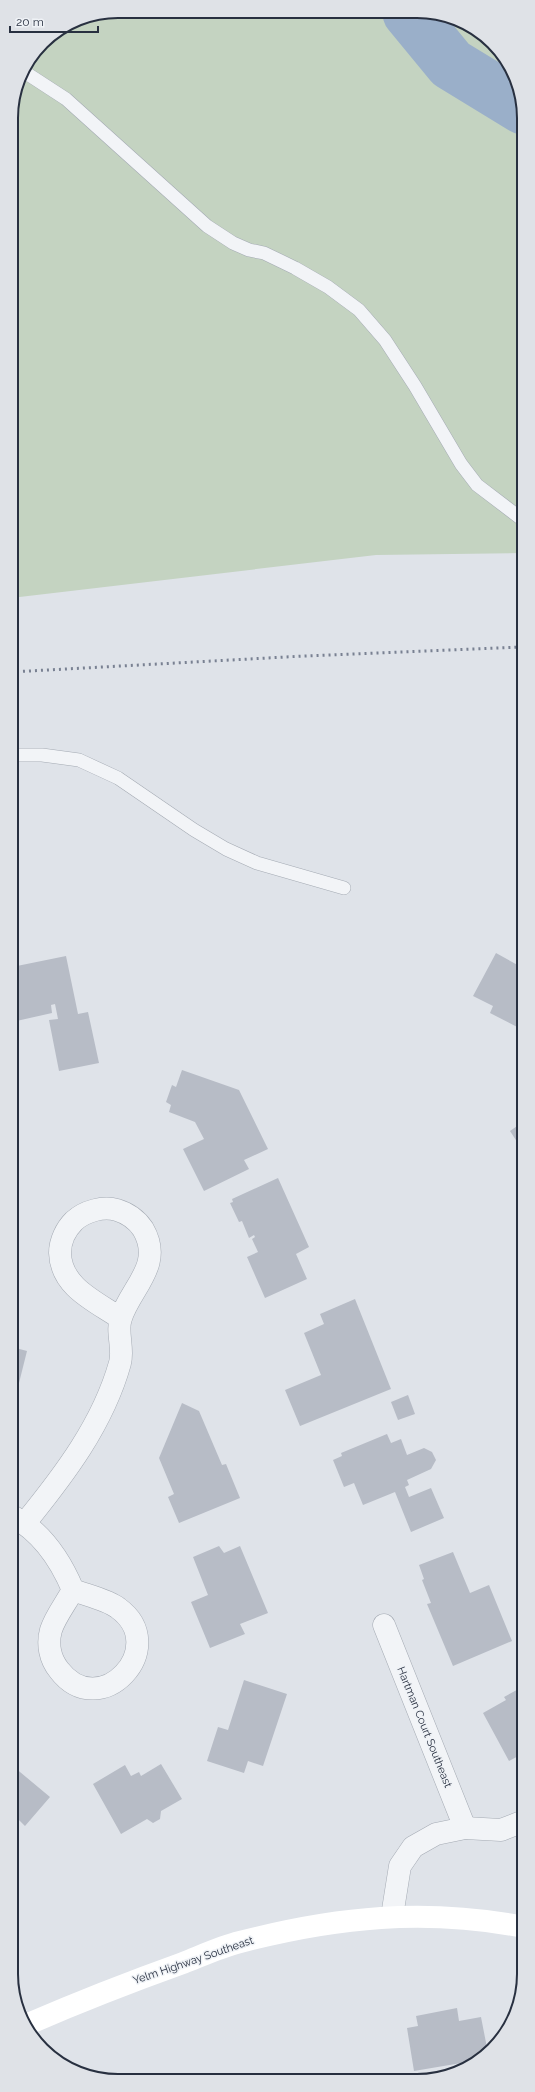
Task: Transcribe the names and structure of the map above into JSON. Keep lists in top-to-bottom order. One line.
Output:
{"streets":{"main road":["Yelm Highway Southeast"],"street":["Hartman Court Southeast"]},"scale_bar":"20 m"}
